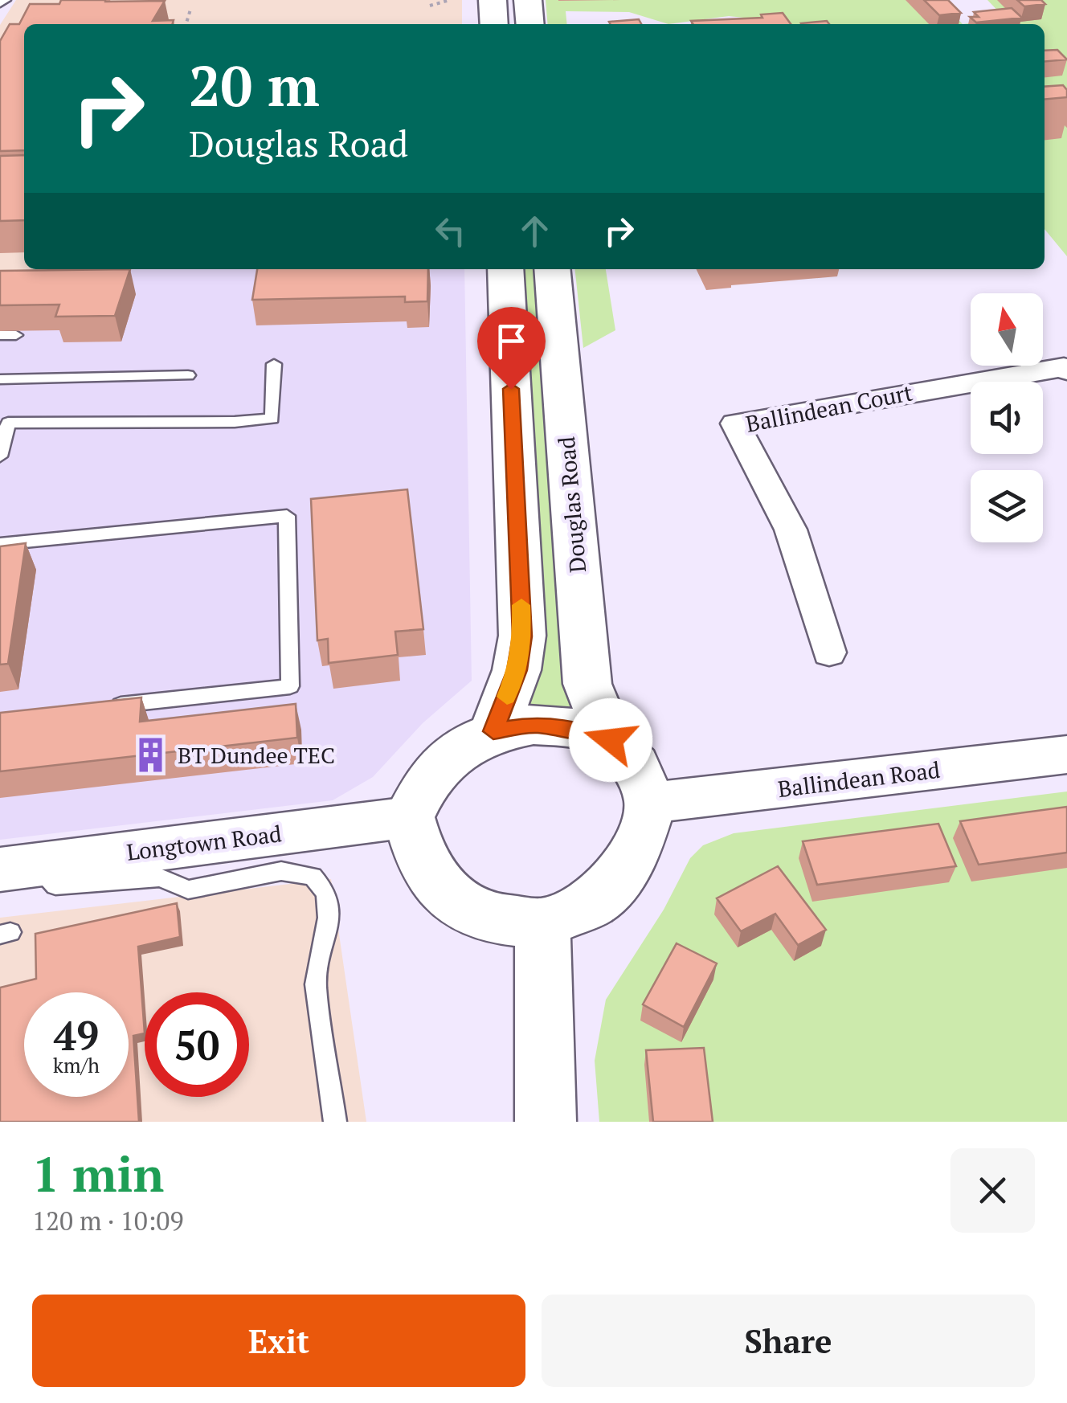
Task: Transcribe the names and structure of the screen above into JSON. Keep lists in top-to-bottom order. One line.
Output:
{"streets":{"main road":["Douglas Road"],"street":["Ballindean Court","Ballindean Road","Longtown Road"]},"crossings":[["Douglas Road","Ballindean Road"],["Douglas Road","Longtown Road"],["Ballindean Road","Longtown Road"]],"places":{"building":["BT Dundee TEC"]},"north":"top","page":{"turn":["20 m","Douglas Road"],"speed":"49 km/h","limit":"50","heading":["1 min","120 m · 10:09"],"buttons":["Exit","Share"]}}
